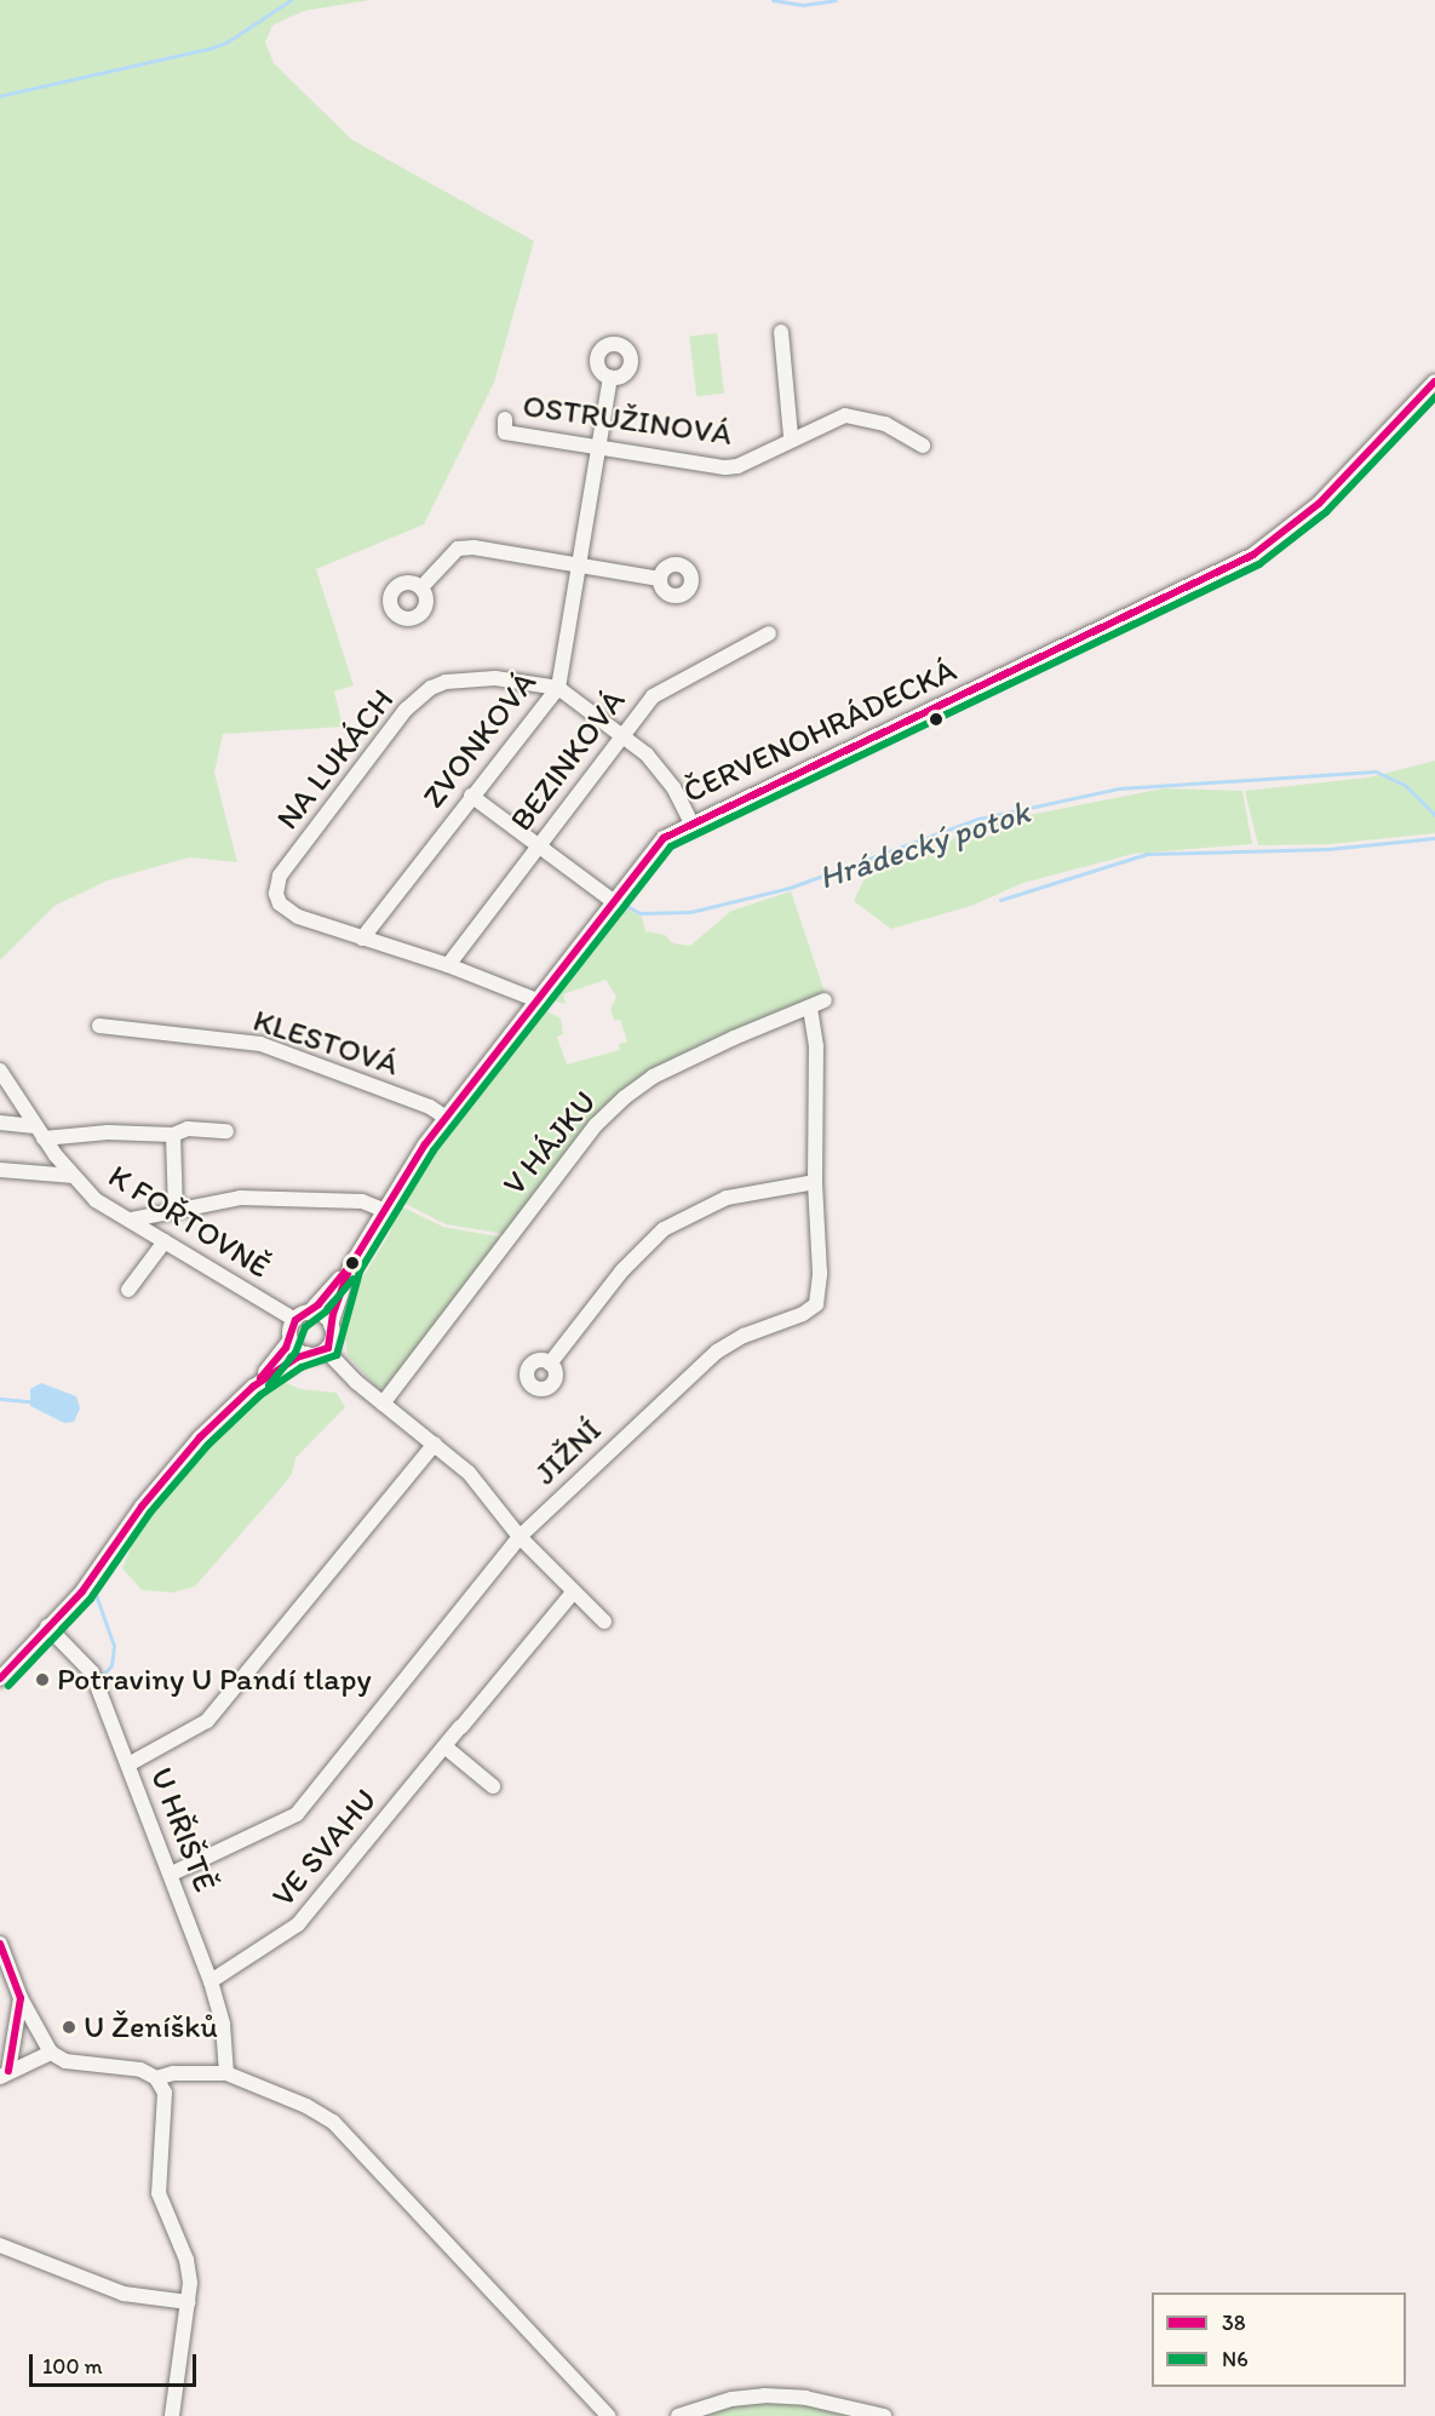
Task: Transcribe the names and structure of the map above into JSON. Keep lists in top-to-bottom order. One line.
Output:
{"streets":{"street":["OSTRUŽINOVÁ","ČERVENOHRÁDECKÁ","ZVONKOVÁ","NA LUKÁCH","BEZINKOVÁ","KLESTOVÁ","V HÁJKU","K FOŘTOVNĚ","JIŽNÍ","U HŘIŠTĚ","VE SVAHU"]},"crossings":[["OSTRUŽINOVÁ","ZVONKOVÁ"],["ČERVENOHRÁDECKÁ","NA LUKÁCH"],["ČERVENOHRÁDECKÁ","KLESTOVÁ"],["ČERVENOHRÁDECKÁ","K FOŘTOVNĚ"],["ZVONKOVÁ","NA LUKÁCH"],["NA LUKÁCH","BEZINKOVÁ"],["V HÁJKU","JIŽNÍ"],["JIŽNÍ","U HŘIŠTĚ"],["U HŘIŠTĚ","VE SVAHU"]],"water":["Hrádecký potok"],"places":["Potraviny U Pandí tlapy","U Ženíšků"],"lines":["transit line 38","transit line N6"],"legend":["38","N6"],"scale_bar":"100 m"}
